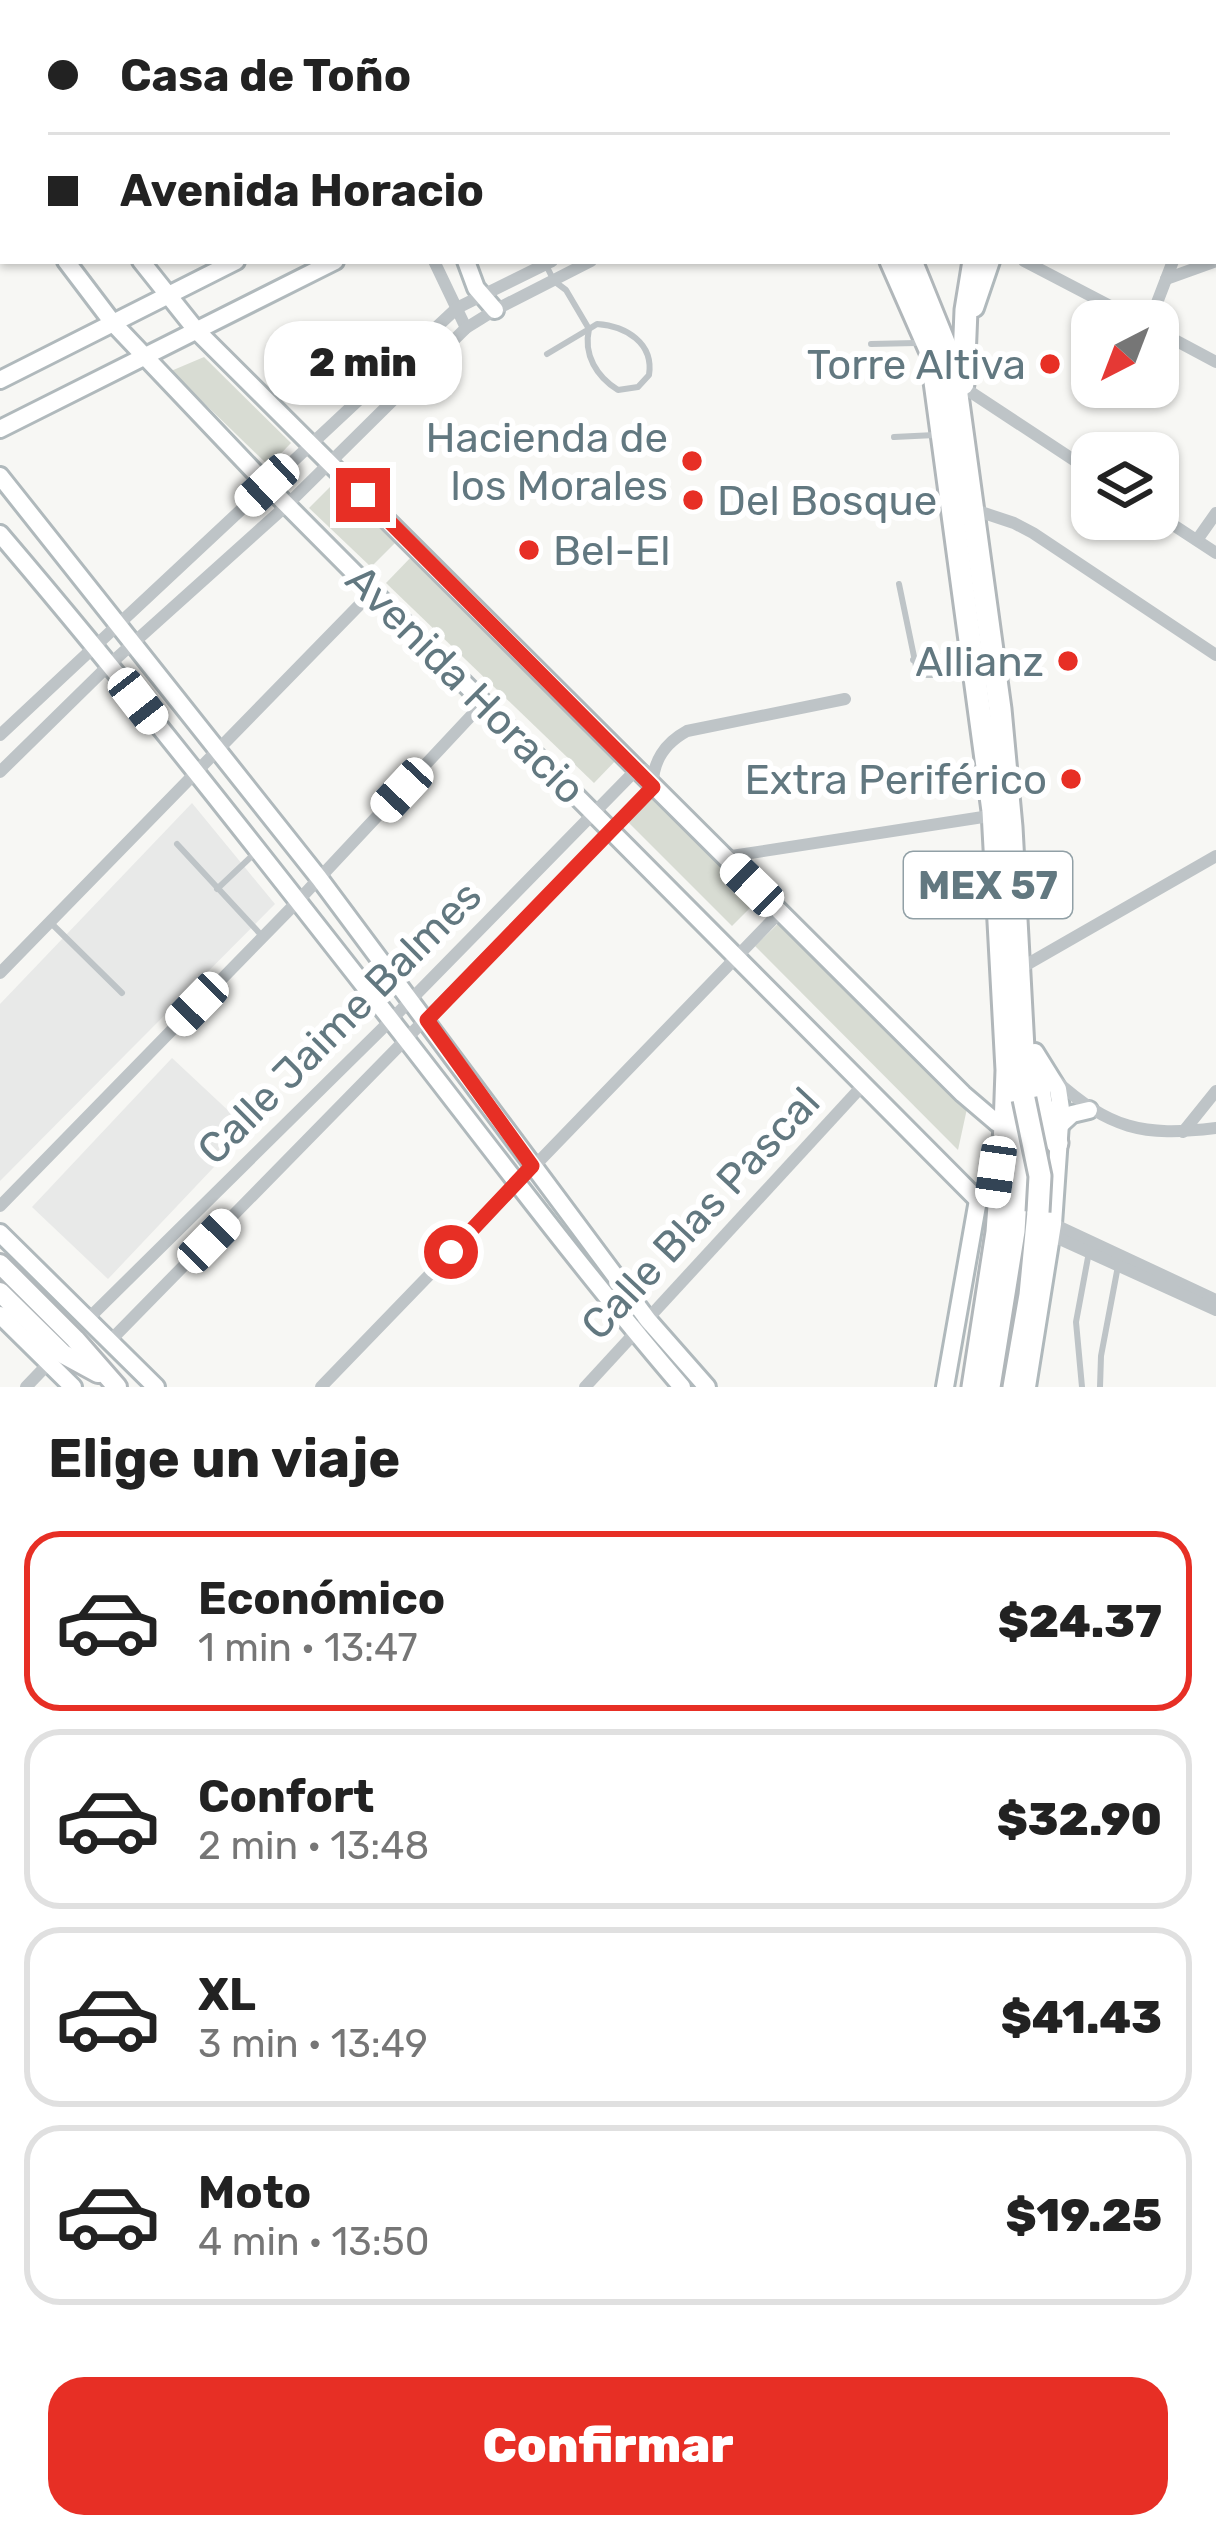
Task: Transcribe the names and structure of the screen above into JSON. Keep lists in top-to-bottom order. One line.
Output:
{"streets":{"highway":["MEX 57"],"street":["Avenida Horacio","Calle Jaime Balmes","Calle Blas Pascal"]},"crossings":[["Avenida Horacio","MEX 57"],["Avenida Horacio","Calle Jaime Balmes"],["Avenida Horacio","Calle Blas Pascal"]],"places":["Torre Altiva","Hacienda de los Morales","Del Bosque","Bel-El","Allianz","Extra Periférico"],"north":"bottom left","page":{"banner":["Casa de Toño","Avenida Horacio"],"bubble":"2 min","heading":"Elige un viaje","list":[{"name":"Económico","note":"1 min · 13:47","value":"$24.37"},{"name":"Confort","note":"2 min · 13:48","value":"$32.90"},{"name":"XL","note":"3 min · 13:49","value":"$41.43"},{"name":"Moto","note":"4 min · 13:50","value":"$19.25"}],"buttons":"Confirmar"}}
